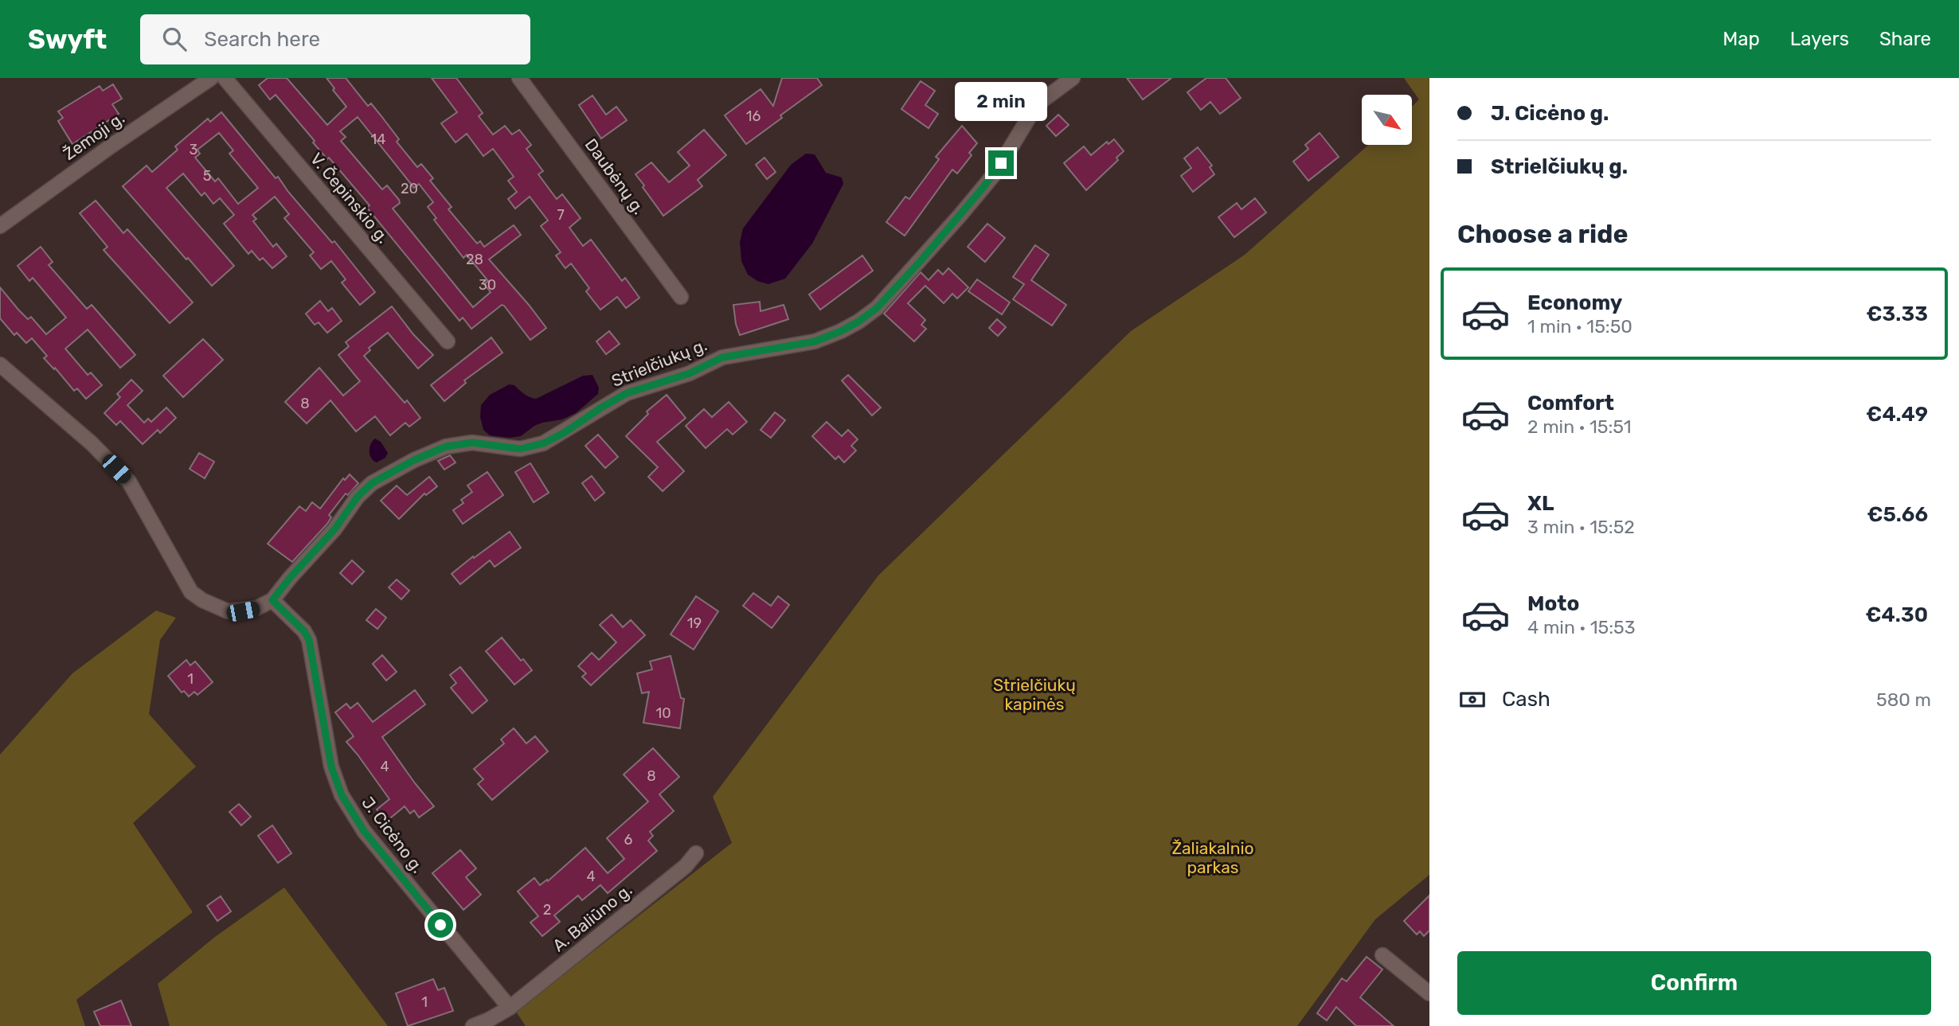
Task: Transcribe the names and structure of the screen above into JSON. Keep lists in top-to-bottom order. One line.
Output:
{"streets":{"street":["Žemoji g.","Daubėnų g.","V. Čepinskio g.","Strielčiukų g.","J. Cicėno g.","A. Baliūno g."]},"crossings":[["Strielčiukų g.","J. Cicėno g."],["J. Cicėno g.","A. Baliūno g."]],"parks":["Strielčiukų kapinės","Žaliakalnio parkas"],"house_numbers":["16","14","3","5","20","7","28","30","8","19","1","10","4","8","6","4","2","1"],"north":"bottom right","page":{"header":"Swyft","search":"Search here","nav":["Map","Layers","Share"],"banner":["J. Cicėno g.","Strielčiukų g."],"bubble":"2 min","heading":"Choose a ride","list":[{"name":"Economy","note":"1 min · 15:50","value":"€3.33"},{"name":"Comfort","note":"2 min · 15:51","value":"€4.49"},{"name":"XL","note":"3 min · 15:52","value":"€5.66"},{"name":"Moto","note":"4 min · 15:53","value":"€4.30"}],"pay":["Cash","580 m"],"buttons":"Confirm"}}
